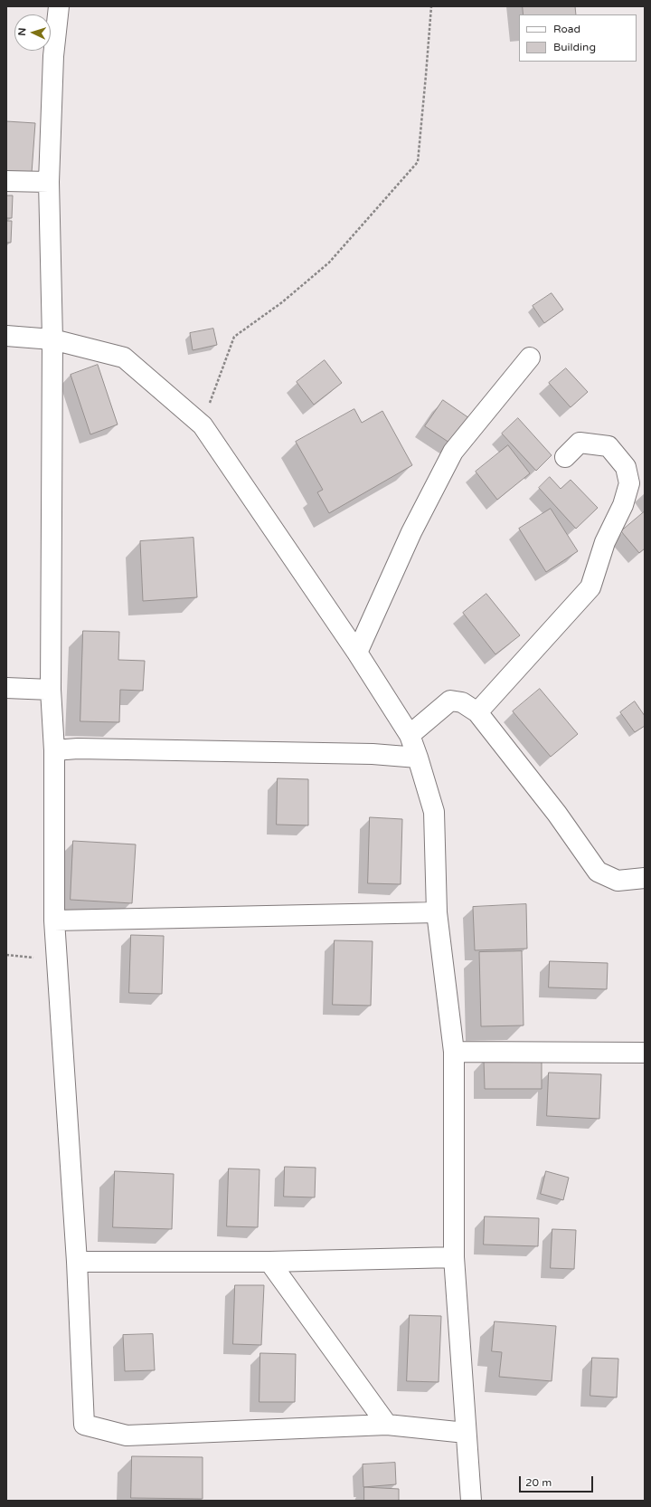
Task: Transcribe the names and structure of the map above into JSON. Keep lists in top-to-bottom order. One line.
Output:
{"legend":["Road","Building"],"scale_bar":"20 m","north":"left"}
